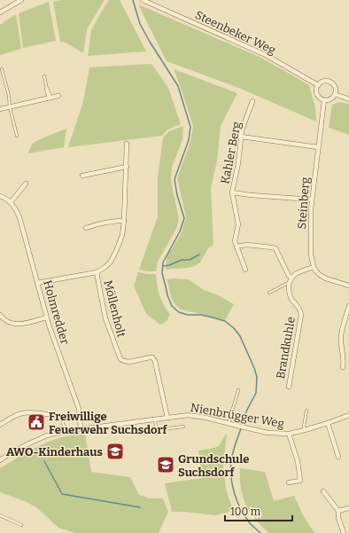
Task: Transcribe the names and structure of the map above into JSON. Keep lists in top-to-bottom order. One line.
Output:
{"streets":{"street":["Steenbeker Weg","Kahler Berg","Steinberg","Möllenholt","Holmredder","Brandkuhle","Nienbrügger Weg"]},"crossings":[["Steenbeker Weg","Steinberg"],["Möllenholt","Nienbrügger Weg"],["Holmredder","Nienbrügger Weg"]],"places":{"public building":["Freiwillige Feuerwehr Suchsdorf"],"school or university":["AWO-Kinderhaus","Grundschule Suchsdorf"]},"scale_bar":"100 m"}
